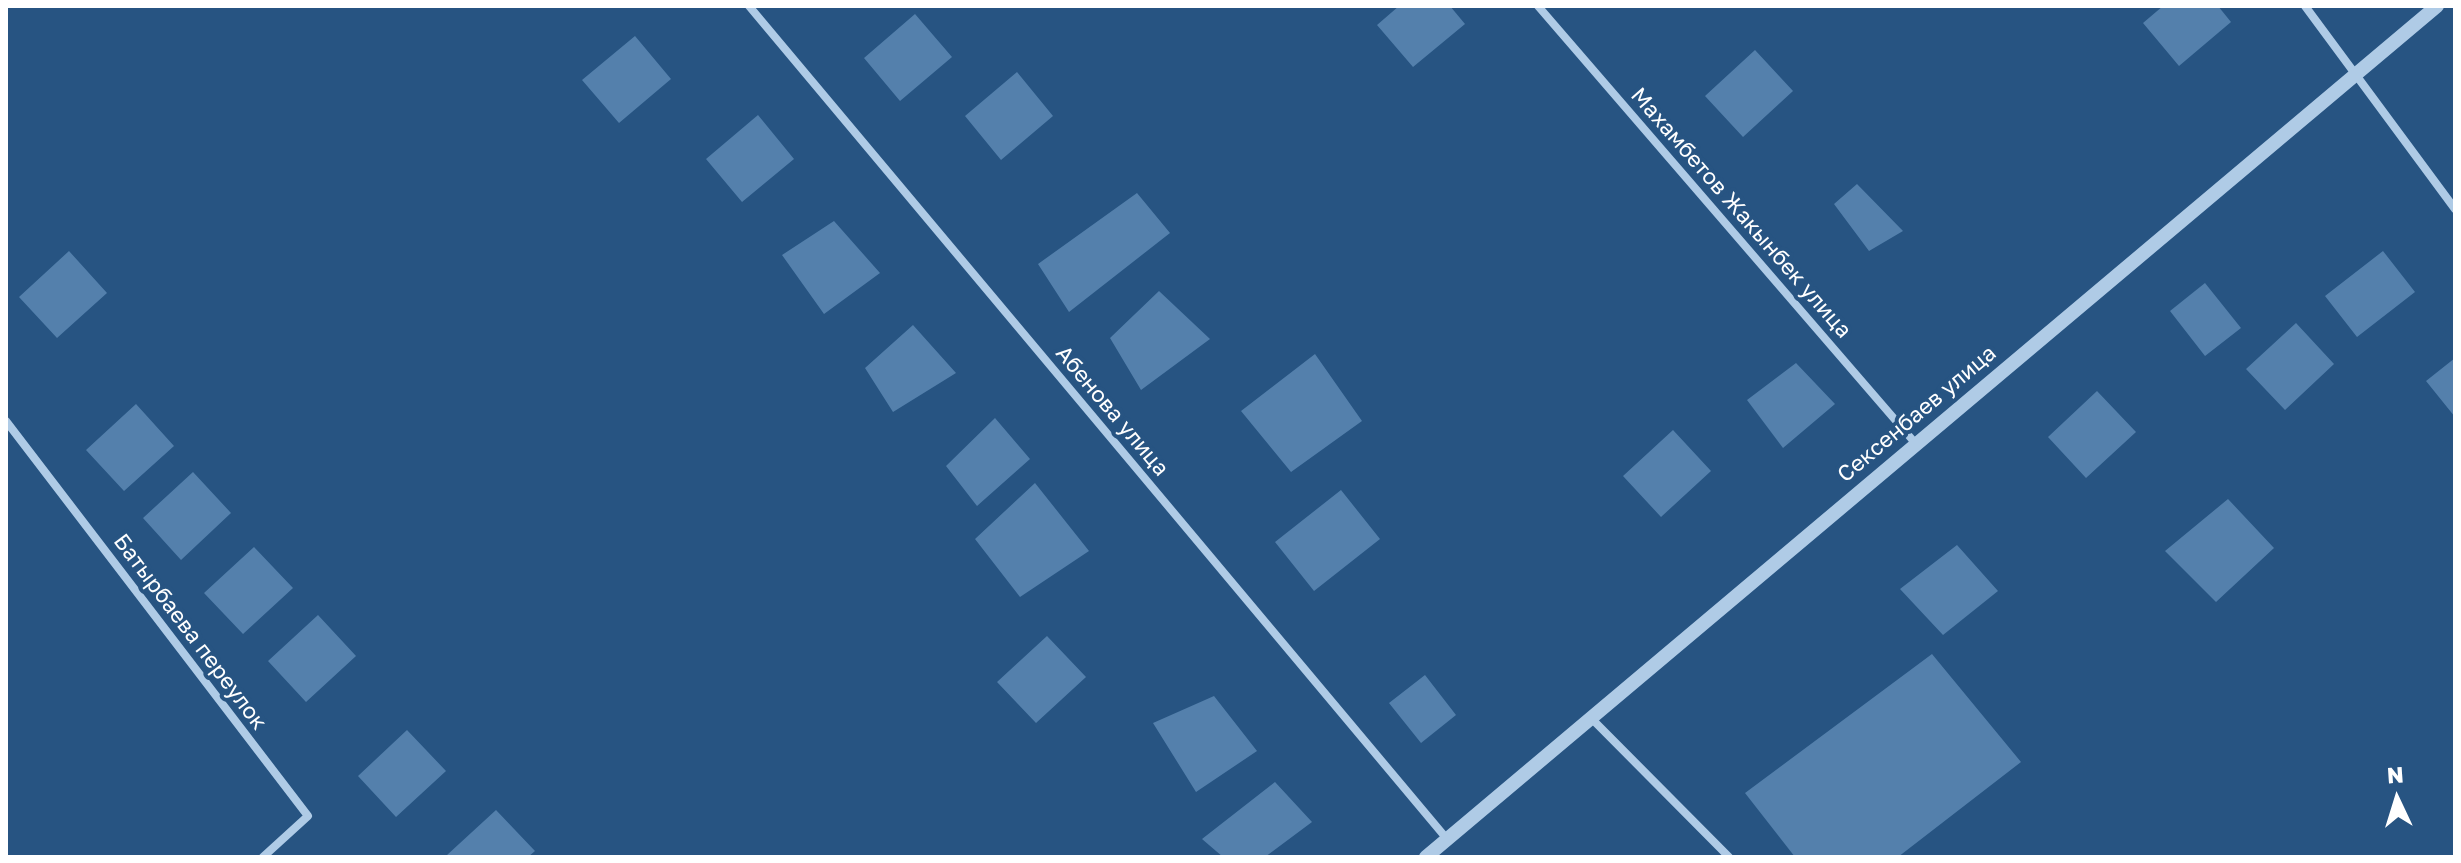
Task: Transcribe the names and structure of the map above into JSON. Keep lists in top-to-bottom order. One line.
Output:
{"streets":{"street":["Махамбетов Жакынбек улица","Абенова улица","Сексенбаев улица","Батырбаева переулок"]},"crossings":[["Махамбетов Жакынбек улица","Сексенбаев улица"],["Абенова улица","Сексенбаев улица"]],"north":"top"}
